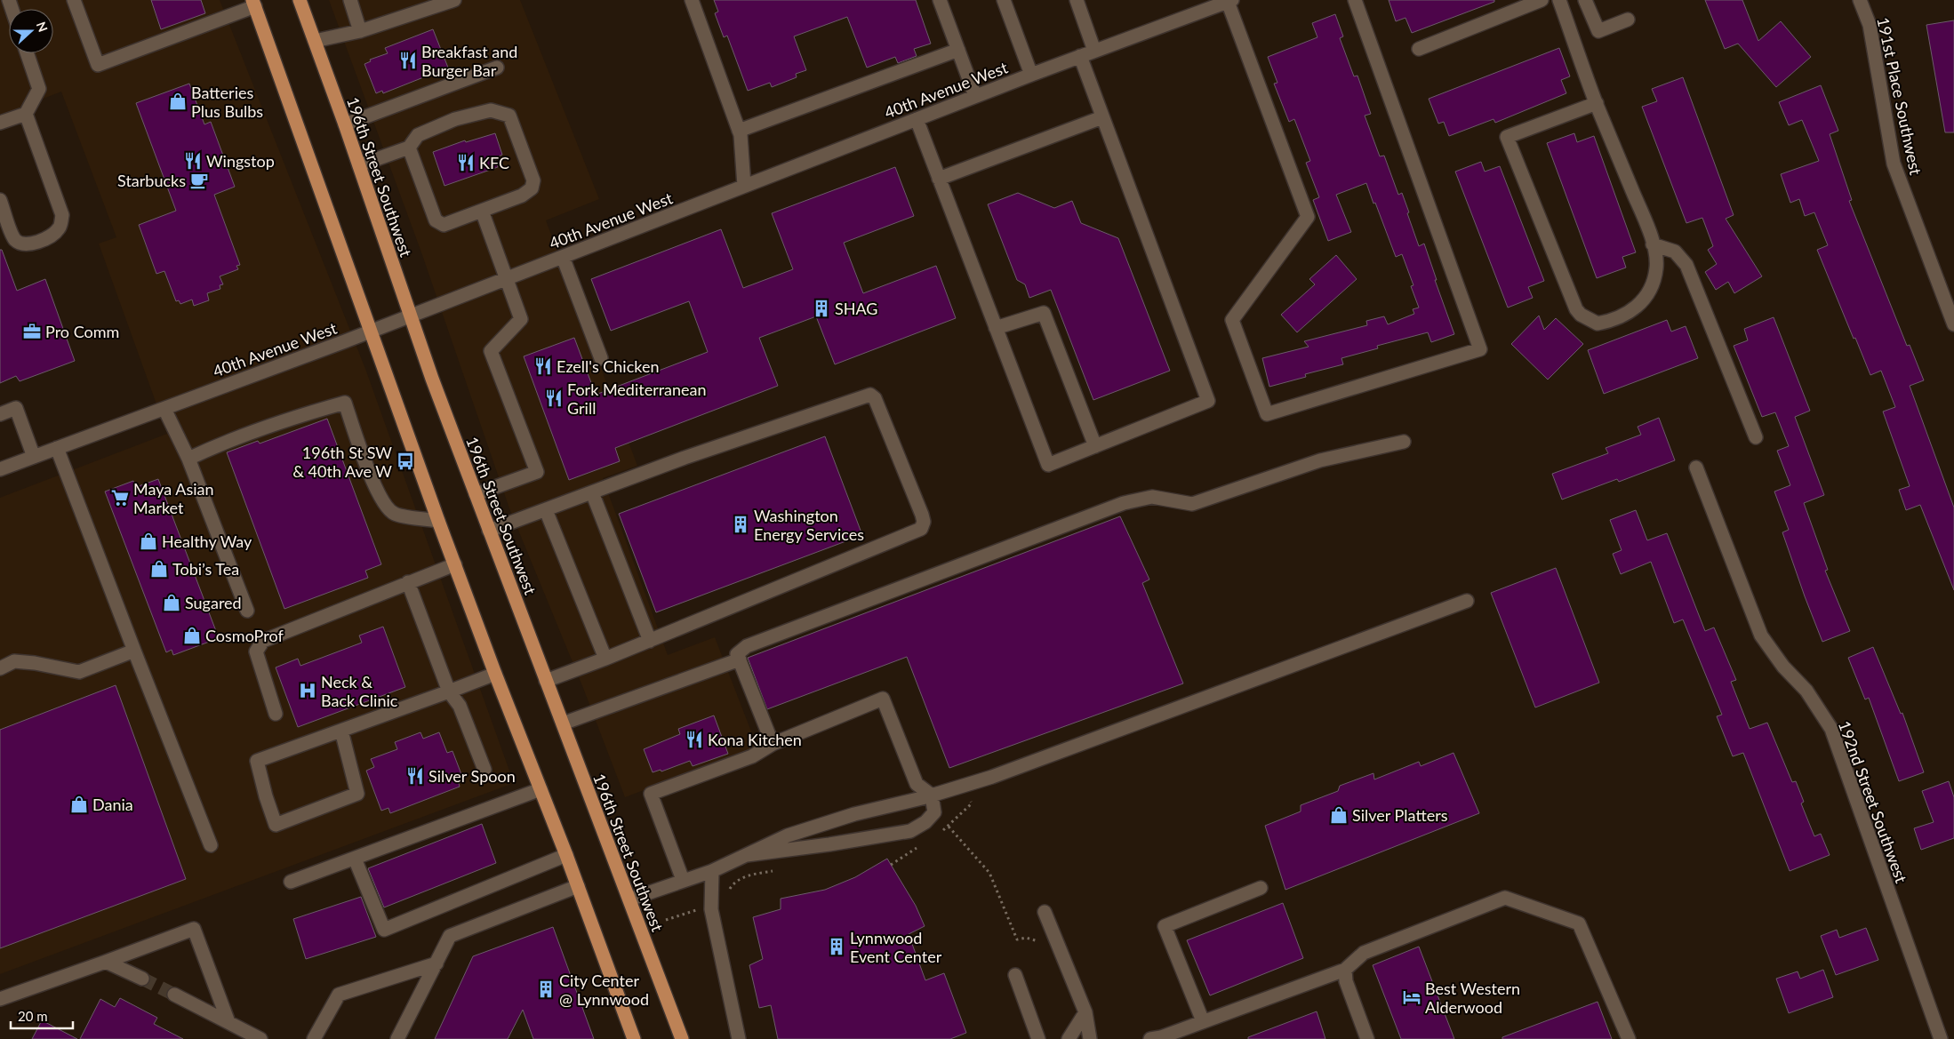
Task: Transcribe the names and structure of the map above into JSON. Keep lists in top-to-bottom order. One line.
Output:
{"streets":{"main road":["196th Street Southwest"],"street":["40th Avenue West","191st Place Southwest","192nd Street Southwest"]},"crossings":[["40th Avenue West","196th Street Southwest"]],"places":{"restaurant":["Breakfast and Burger Bar","Wingstop","KFC","Ezell's Chicken","Fork Mediterranean Grill","Kona Kitchen","Silver Spoon"],"shop":["Batteries Plus Bulbs","Healthy Way","Tobi’s Tea","Sugared","CosmoProf","Dania","Silver Platters"],"cafe":["Starbucks"],"building":["SHAG","Washington Energy Services","Lynnwood Event Center","City Center @ Lynnwood"],"office":["Pro Comm"],"bus stop":["196th St SW & 40th Ave W"],"supermarket":["Maya Asian Market"],"hospital":["Neck & Back Clinic"],"hotel":["Best Western Alderwood"]},"scale_bar":"20 m","north":"right"}
